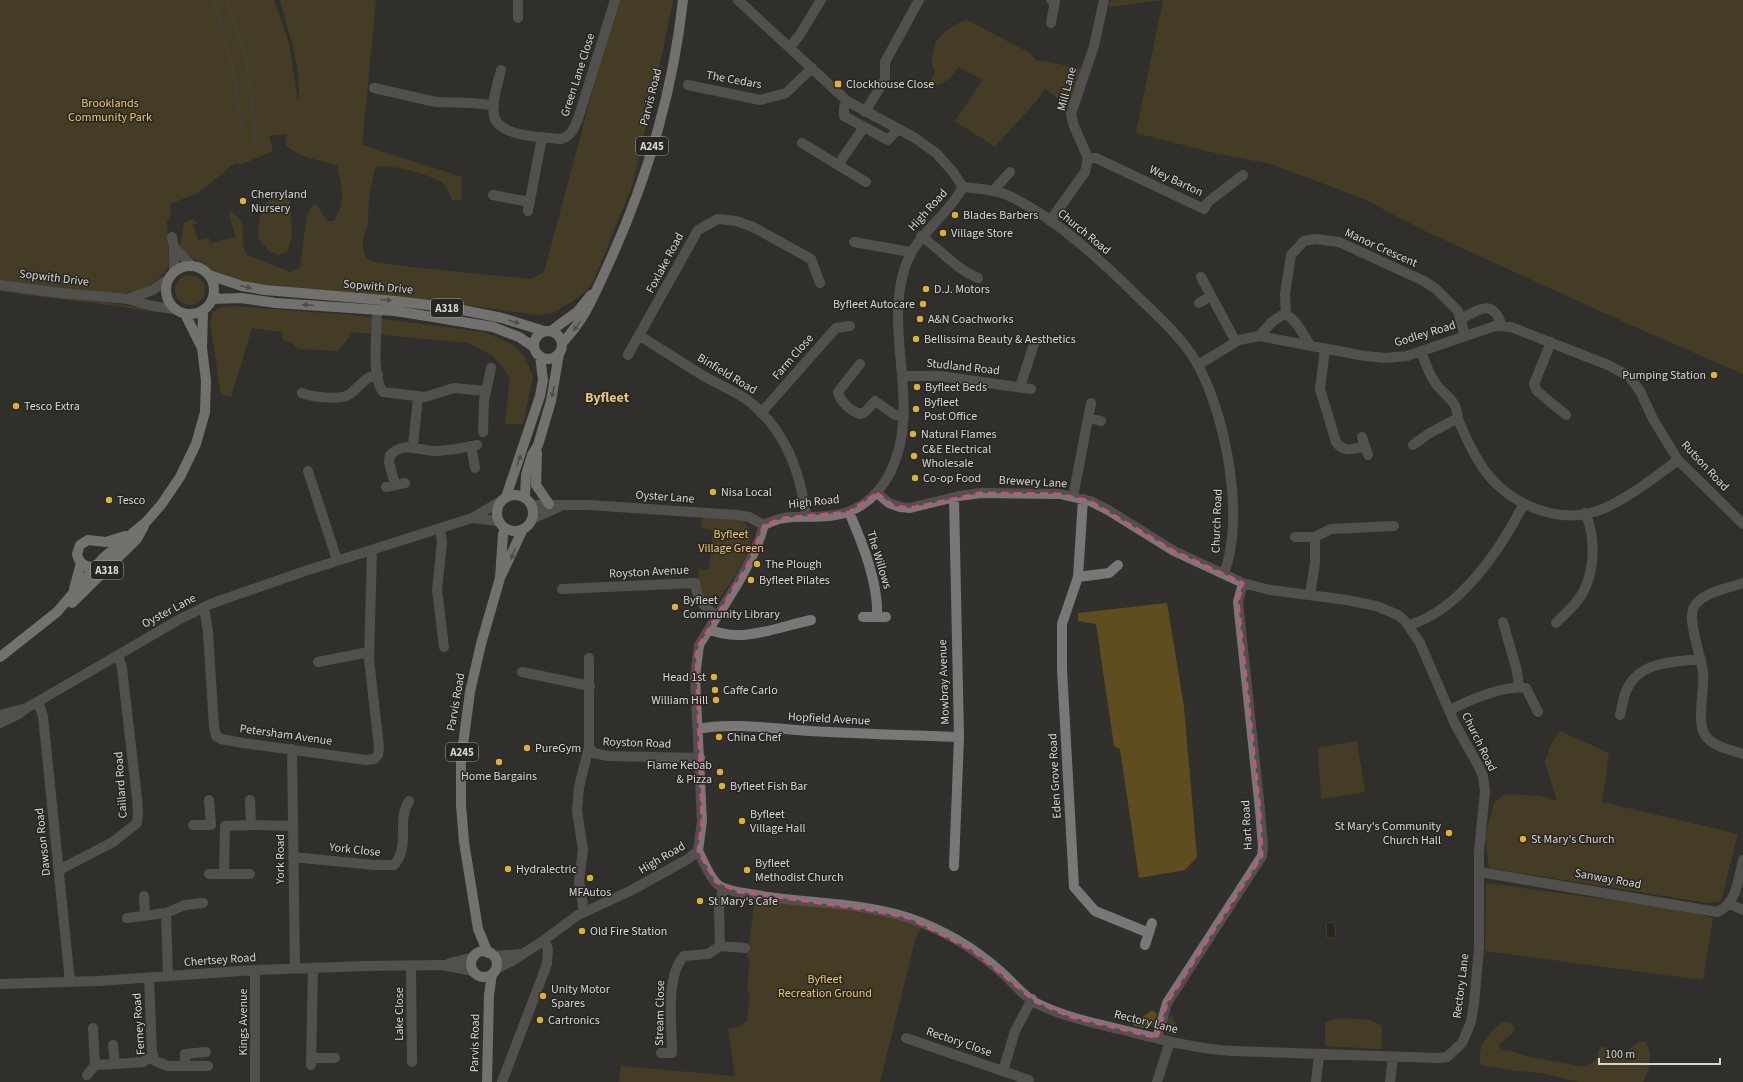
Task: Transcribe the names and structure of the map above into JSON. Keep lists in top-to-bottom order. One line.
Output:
{"streets":{"main road":["Parvis Road","A245","Sopwith Drive","A318"],"street":["Green Lane Close","The Cedars","Mill Lane","Wey Barton","High Road","Church Road","Manor Crescent","Foxlake Road","Godley Road","Farm Close","Studland Road","Binfield Road","Rutson Road","Brewery Lane","Oyster Lane","The Willows","Royston Avenue","Mowbray Avenue","Hopfield Avenue","Petersham Avenue","Royston Road","Eden Grove Road","Caillard Road","Hart Road","Dawson Road","York Close","York Road","Sanway Road","Chertsey Road","Rectory Lane","Stream Close","Lake Close","Kings Avenue","Ferney Road","Rectory Close"]},"crossings":[["The Cedars","High Road"],["Mill Lane","Wey Barton"],["Parvis Road","A245"],["Parvis Road","High Road"],["Parvis Road","Sopwith Drive"],["Parvis Road","Oyster Lane"],["Parvis Road","Chertsey Road"],["A245","Sopwith Drive"],["A245","Oyster Lane"],["High Road","Church Road"],["High Road","Studland Road"],["High Road","Binfield Road"],["High Road","Brewery Lane"],["High Road","Oyster Lane"],["High Road","The Willows"],["High Road","Royston Avenue"],["High Road","Hopfield Avenue"],["High Road","Royston Road"],["High Road","Chertsey Road"],["Church Road","Godley Road"],["Church Road","Brewery Lane"],["Church Road","Hart Road"],["Church Road","Sanway Road"],["Church Road","Rectory Lane"],["Manor Crescent","Godley Road"],["Foxlake Road","Binfield Road"],["Sopwith Drive","A318"],["Godley Road","Rutson Road"],["Farm Close","Binfield Road"],["Brewery Lane","Mowbray Avenue"],["Brewery Lane","Eden Grove Road"],["Oyster Lane","Petersham Avenue"],["Oyster Lane","Caillard Road"],["Oyster Lane","Dawson Road"],["Mowbray Avenue","Hopfield Avenue"],["Petersham Avenue","York Road"],["Caillard Road","Dawson Road"],["Hart Road","Rectory Lane"],["Dawson Road","Chertsey Road"],["York Close","York Road"],["York Road","Chertsey Road"],["Sanway Road","Rectory Lane"],["Chertsey Road","Lake Close"],["Chertsey Road","Kings Avenue"],["Chertsey Road","Ferney Road"],["Rectory Lane","Rectory Close"]],"districts":["Byfleet"],"parks":["Brooklands Community Park","Byfleet Village Green","Byfleet Recreation Ground"],"places":{"transit":["Clockhouse Close"],"other":["Cherryland Nursery","Blades Barbers","Village Store","D.J. Motors","Byfleet Autocare","A&N Coachworks","Bellissima Beauty & Aesthetics","Pumping Station","Byfleet Beds","Tesco Extra","Byfleet Post Office","Natural Flames","C&E Electrical Wholesale","Co-op Food","Nisa Local","Tesco","The Plough","Byfleet Pilates","Byfleet Community Library","Head 1st","Caffe Carlo","William Hill","China Chef","PureGym","Home Bargains","Flame Kebab & Pizza","Byfleet Fish Bar","Byfleet Village Hall","St Mary's Community Church Hall","St Mary's Church","Hydralectric","Byfleet Methodist Church","MFAutos","St Mary's Cafe","Old Fire Station","Unity Motor Spares","Cartronics"]},"scale_bar":"100 m"}
